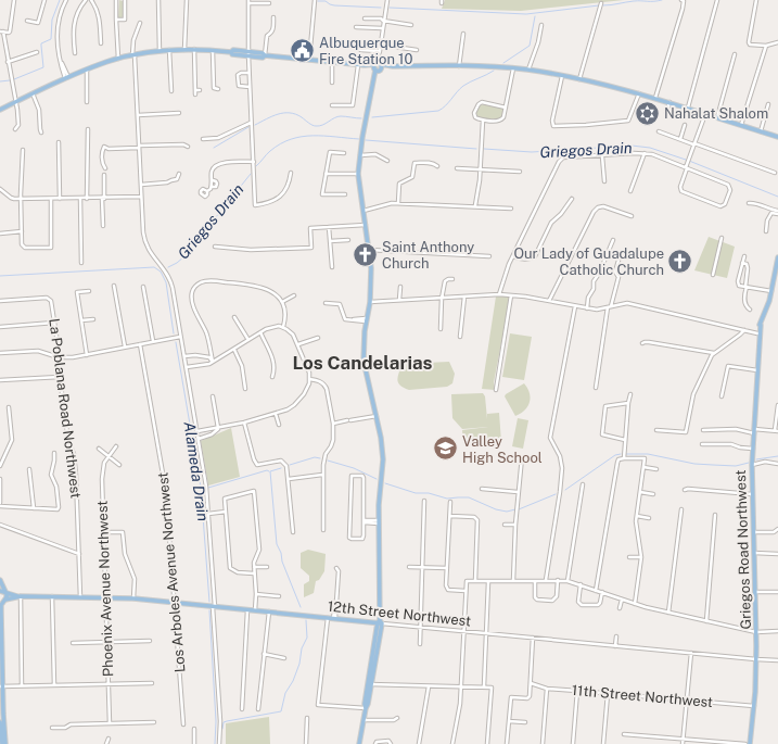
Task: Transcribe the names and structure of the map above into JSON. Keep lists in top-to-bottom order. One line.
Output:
{"streets":{"main road":["Griegos Road Northwest","12th Street Northwest"],"street":["La Poblana Road Northwest","Los Arboles Avenue Northwest","Phoenix Avenue Northwest","11th Street Northwest"]},"crossings":[["La Poblana Road Northwest","12th Street Northwest"],["Griegos Road Northwest","12th Street Northwest"],["Griegos Road Northwest","11th Street Northwest"],["Los Arboles Avenue Northwest","12th Street Northwest"],["Phoenix Avenue Northwest","12th Street Northwest"]],"districts":["Los Candelarias"],"water":["Griegos Drain","Alameda Drain"],"places":{"public building":["Albuquerque Fire Station 10"],"synagogue":["Nahalat Shalom"],"church":["Saint Anthony Church","Our Lady of Guadalupe Catholic Church"],"school or university":["Valley High School"]}}
